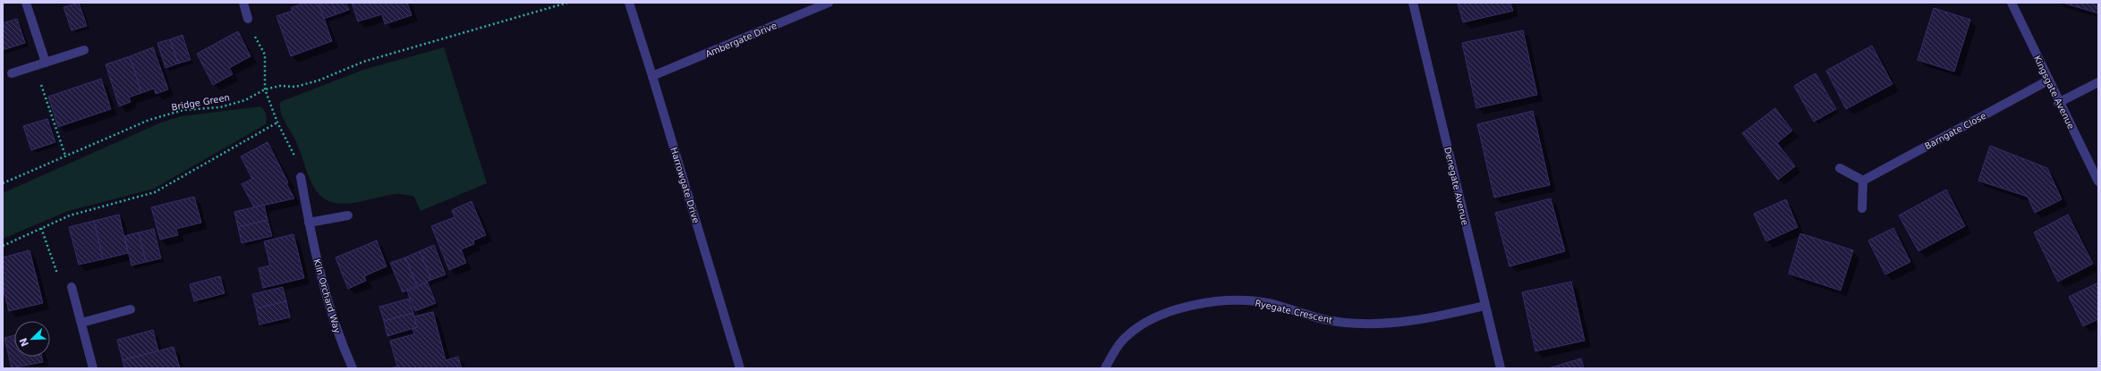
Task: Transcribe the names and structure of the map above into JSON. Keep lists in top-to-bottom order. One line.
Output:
{"streets":{"street":["Ambergate Drive","Kingsgate Avenue","Barngate Close","Harrowgate Drive","Denegate Avenue","Kiln Orchard Way","Ryegate Crescent"],"path":["Bridge Green"]},"crossings":[["Ambergate Drive","Harrowgate Drive"],["Kingsgate Avenue","Barngate Close"],["Denegate Avenue","Ryegate Crescent"]],"north":"bottom left"}
